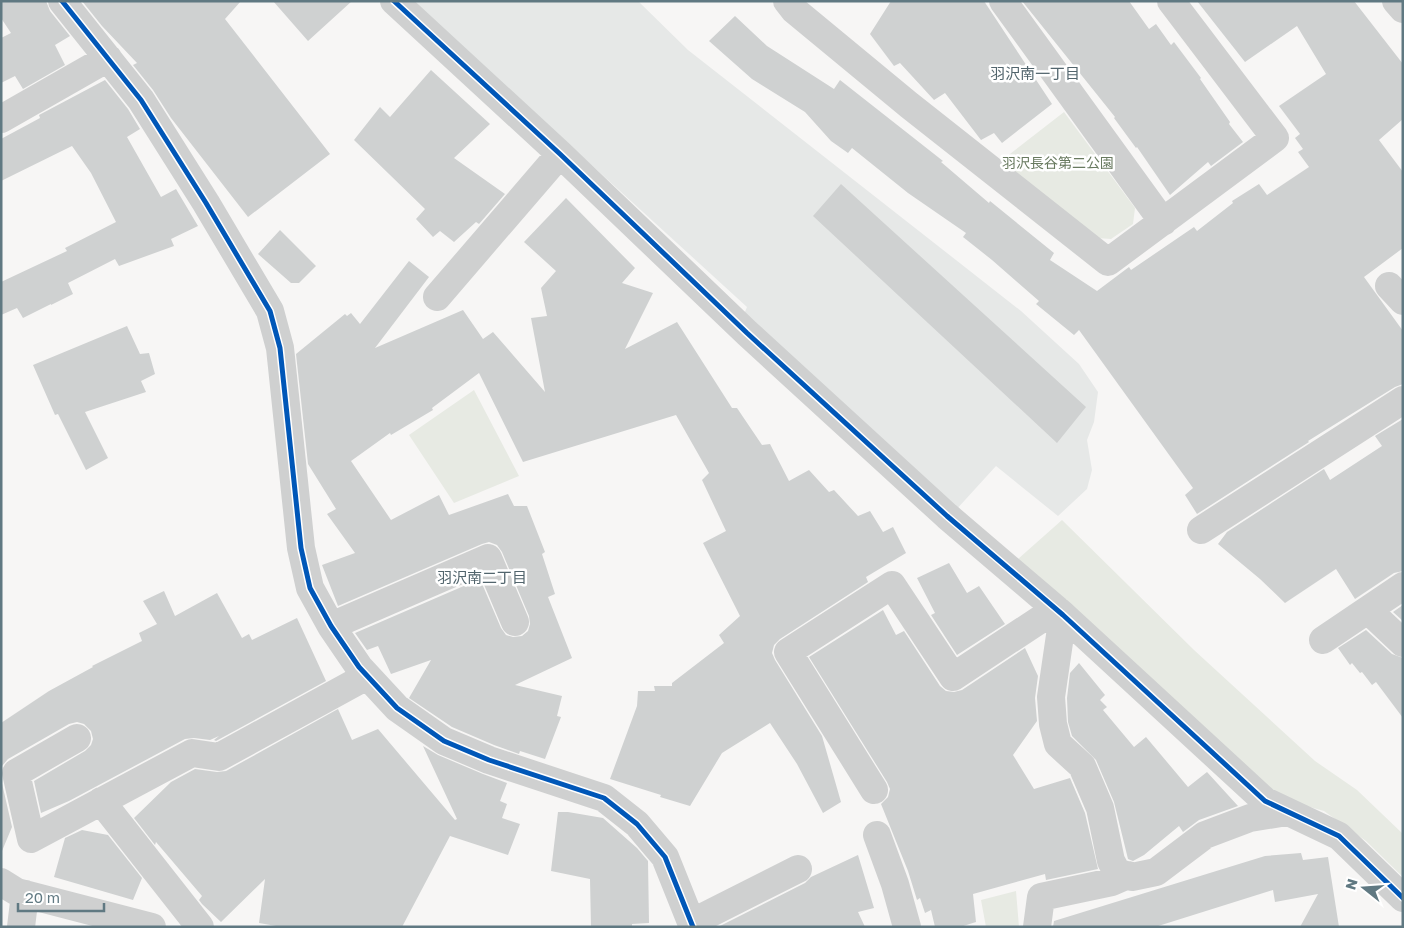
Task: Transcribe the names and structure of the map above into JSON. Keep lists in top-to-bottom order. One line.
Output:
{"districts":["羽沢南一丁目","羽沢南二丁目"],"parks":["羽沢長谷第二公園"],"scale_bar":"20 m","north":"left"}
